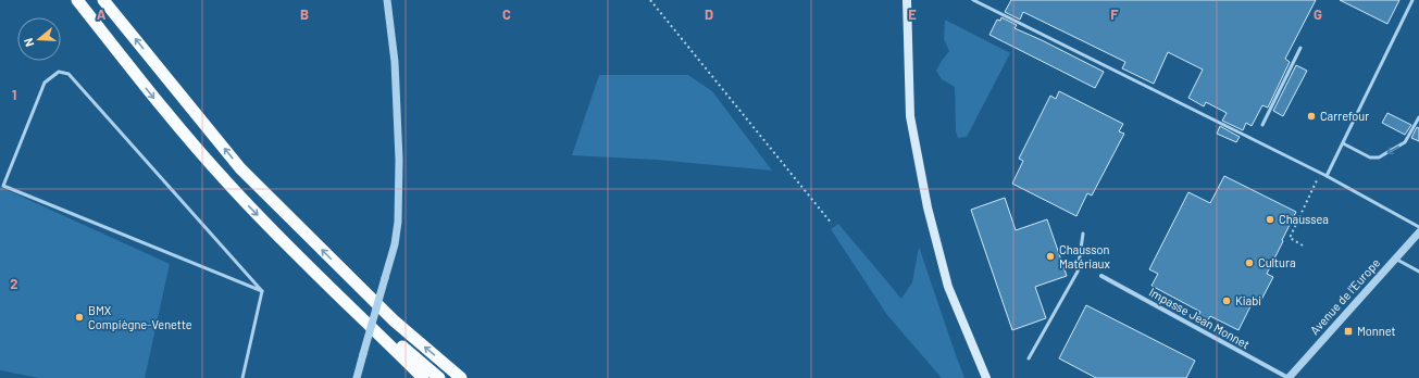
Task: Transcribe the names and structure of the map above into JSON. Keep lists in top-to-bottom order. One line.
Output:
{"streets":{"street":["Avenue de l'Europe","Impasse Jean Monnet"]},"crossings":[["Avenue de l'Europe","Impasse Jean Monnet"]],"places":{"other":["Carrefour","Chaussea","Chausson Matériaux","Cultura","Kiabi","BMX Compiègne-Venette"],"transit":["Monnet"]},"north":"left","grid":{"columns":["A","B","C","D","E","F","G"],"rows":["1","2"]}}
